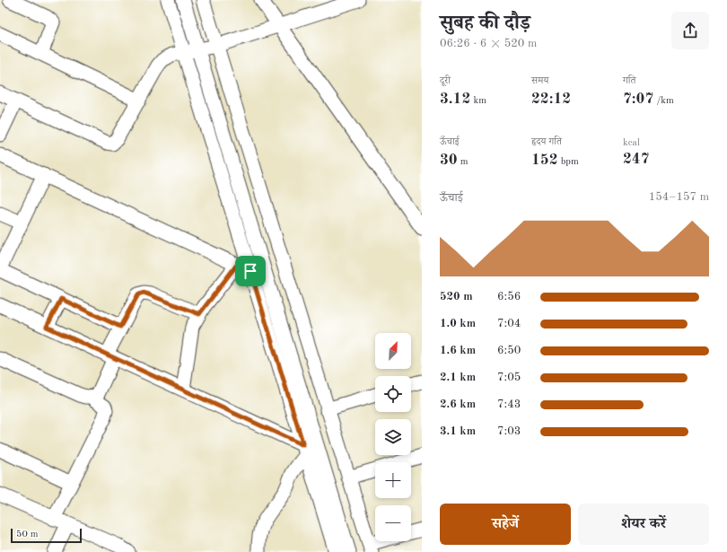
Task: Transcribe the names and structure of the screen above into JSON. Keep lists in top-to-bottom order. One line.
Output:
{"scale_bar":"50 m","north":"top right","page":{"heading":["सुबह की दौड़","06:26 · 6 × 520 m"],"stats":[["दूरी","3.12 km"],["समय","22:12"],["गति","7:07 /km"],["ऊँचाई","30 m"],["हृदय गति","152 bpm"],["kcal","247"]],"chart":["ऊँचाई","154–157 m"],"list":[{"name":"520 m","note":"6:56"},{"name":"1.0 km","note":"7:04"},{"name":"1.6 km","note":"6:50"},{"name":"2.1 km","note":"7:05"},{"name":"2.6 km","note":"7:43"},{"name":"3.1 km","note":"7:03"}],"map_buttons":["+","−"],"buttons":["सहेजें","शेयर करें"],"scale":"50 m"}}
